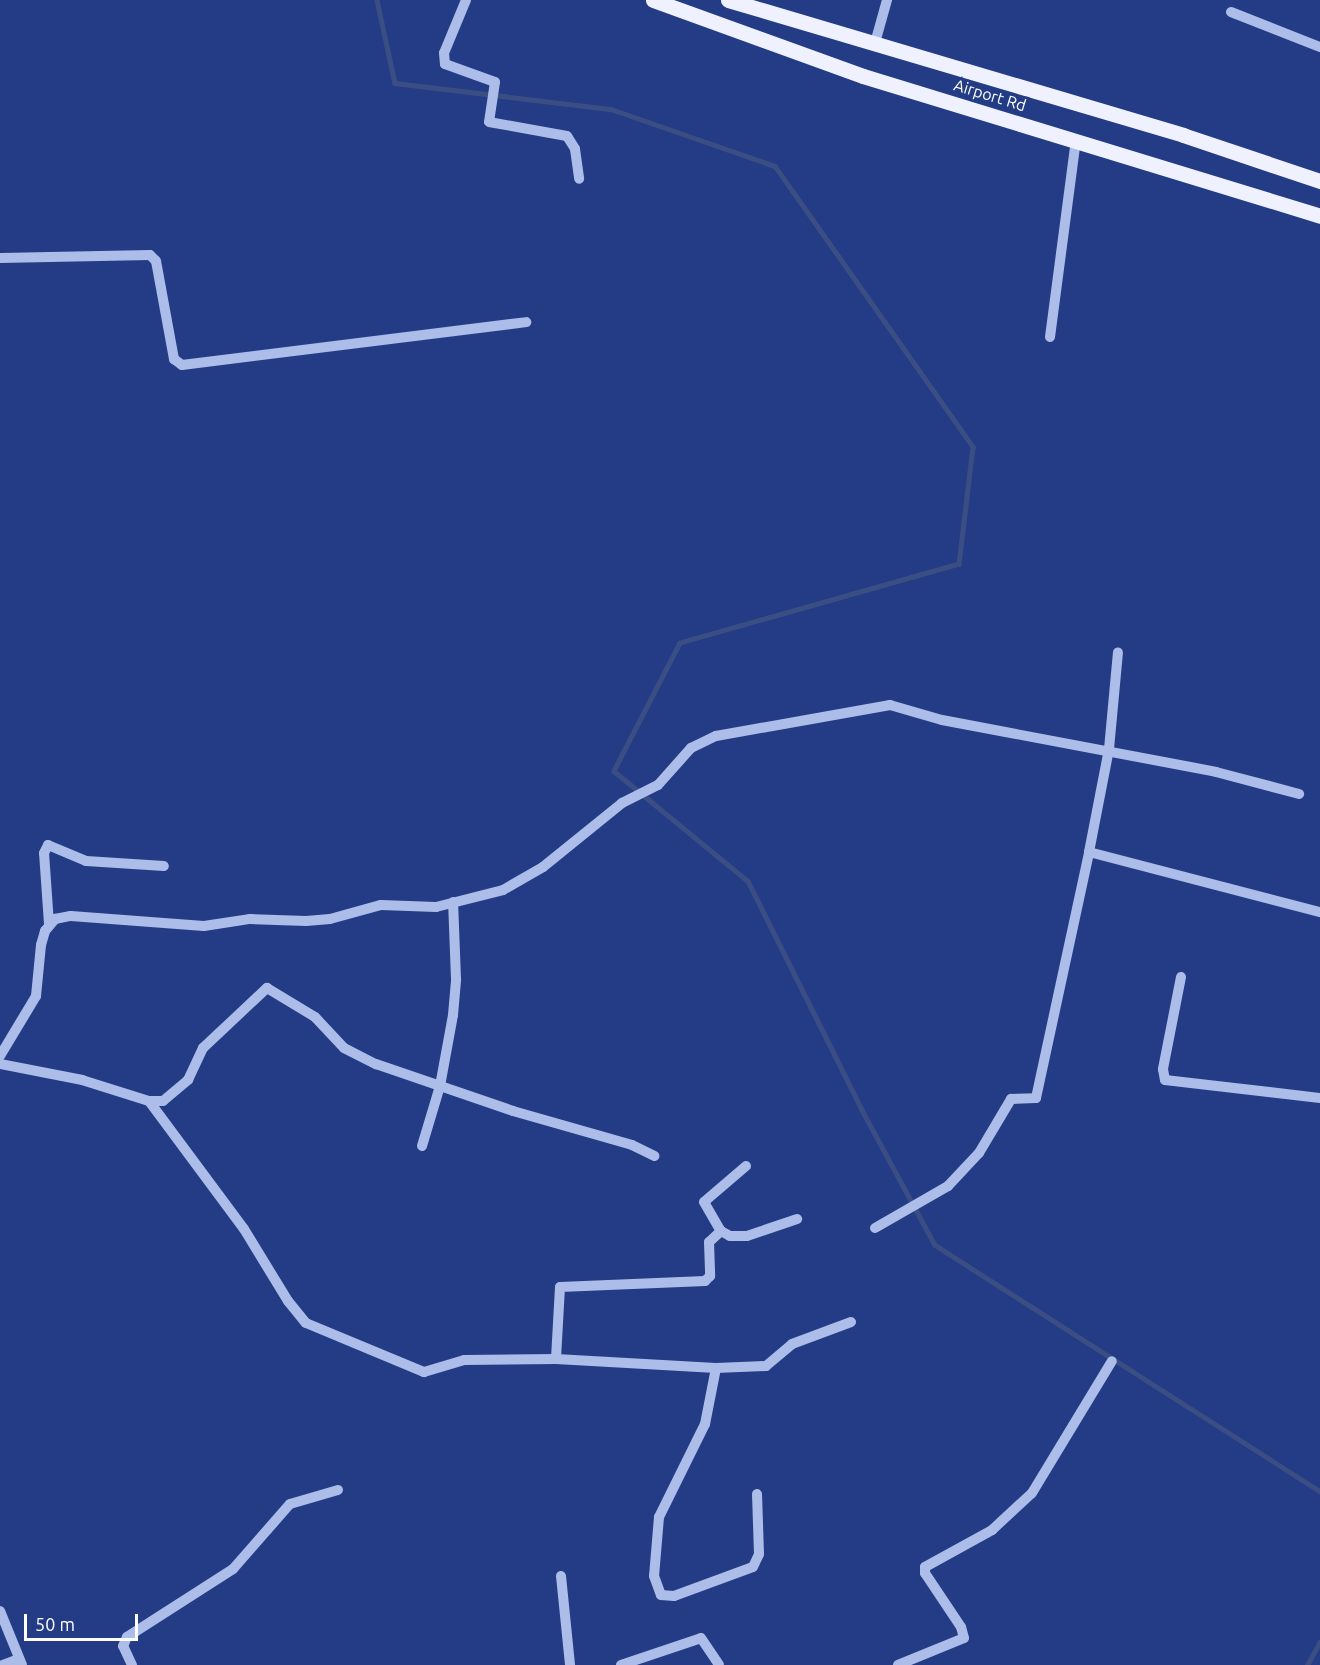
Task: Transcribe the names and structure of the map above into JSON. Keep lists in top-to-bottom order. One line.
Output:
{"streets":{"main road":["Airport Rd"]},"scale_bar":"50 m"}
